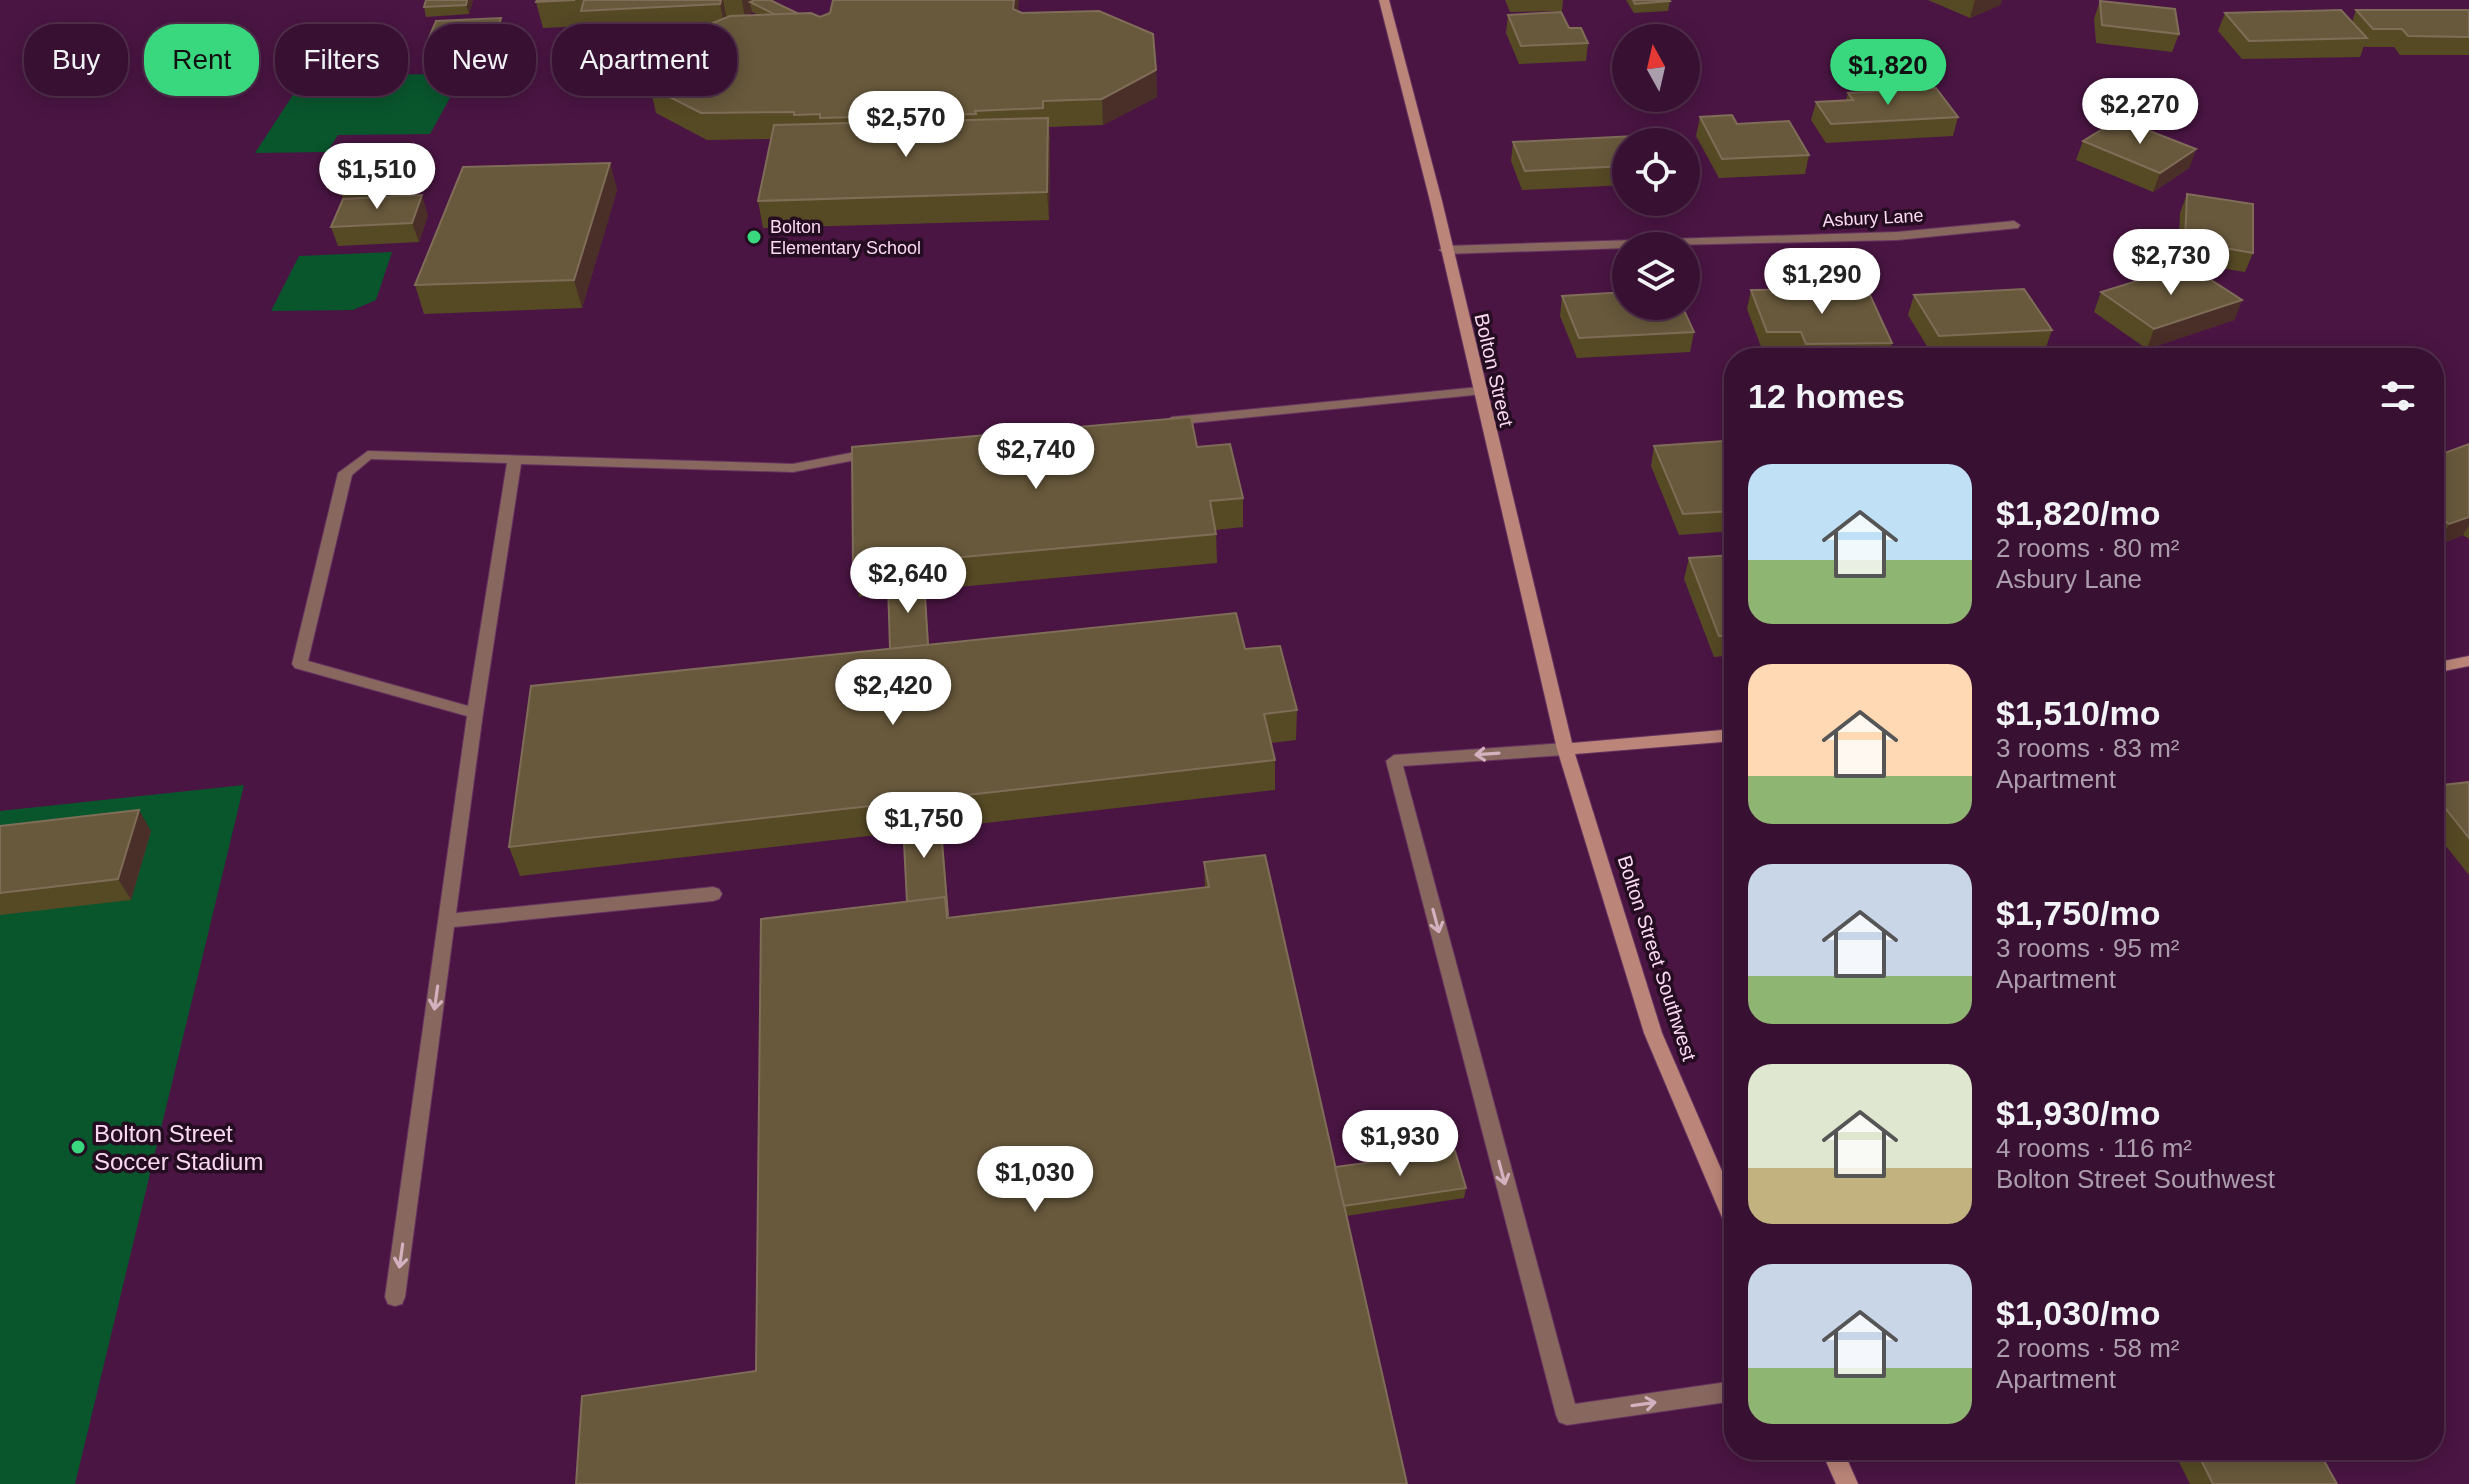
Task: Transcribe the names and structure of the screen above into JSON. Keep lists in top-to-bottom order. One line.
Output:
{"streets":{"street":["Asbury Lane","Bolton Street","Bolton Street Southwest"]},"crossings":[["Asbury Lane","Bolton Street"],["Bolton Street","Bolton Street Southwest"]],"places":["Bolton Elementary School","Bolton Street Soccer Stadium"],"north":"top","page":{"chip":["Buy","Rent","Filters","New","Apartment"],"price":["$1,820","$2,270","$2,570","$1,510","$2,730","$1,290","$2,740","$2,640","$2,420","$1,750","$1,930","$1,030"],"heading":"12 homes","list":[{"name":"$1,820/mo","note":"2 rooms · 80 m² · Asbury Lane"},{"name":"$1,510/mo","note":"3 rooms · 83 m² · Apartment"},{"name":"$1,750/mo","note":"3 rooms · 95 m² · Apartment"},{"name":"$1,930/mo","note":"4 rooms · 116 m² · Bolton Street Southwest"},{"name":"$1,030/mo","note":"2 rooms · 58 m² · Apartment"}]}}
